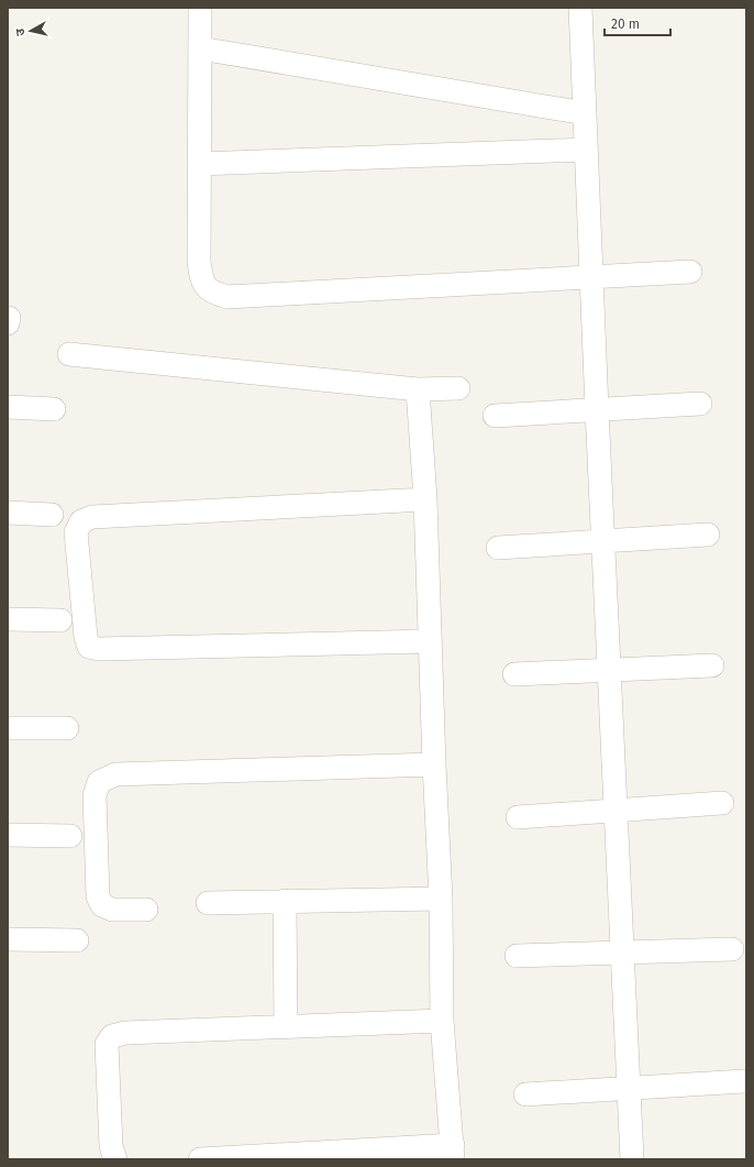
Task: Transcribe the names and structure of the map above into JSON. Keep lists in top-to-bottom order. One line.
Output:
{"scale_bar":"20 m","north":"left"}
